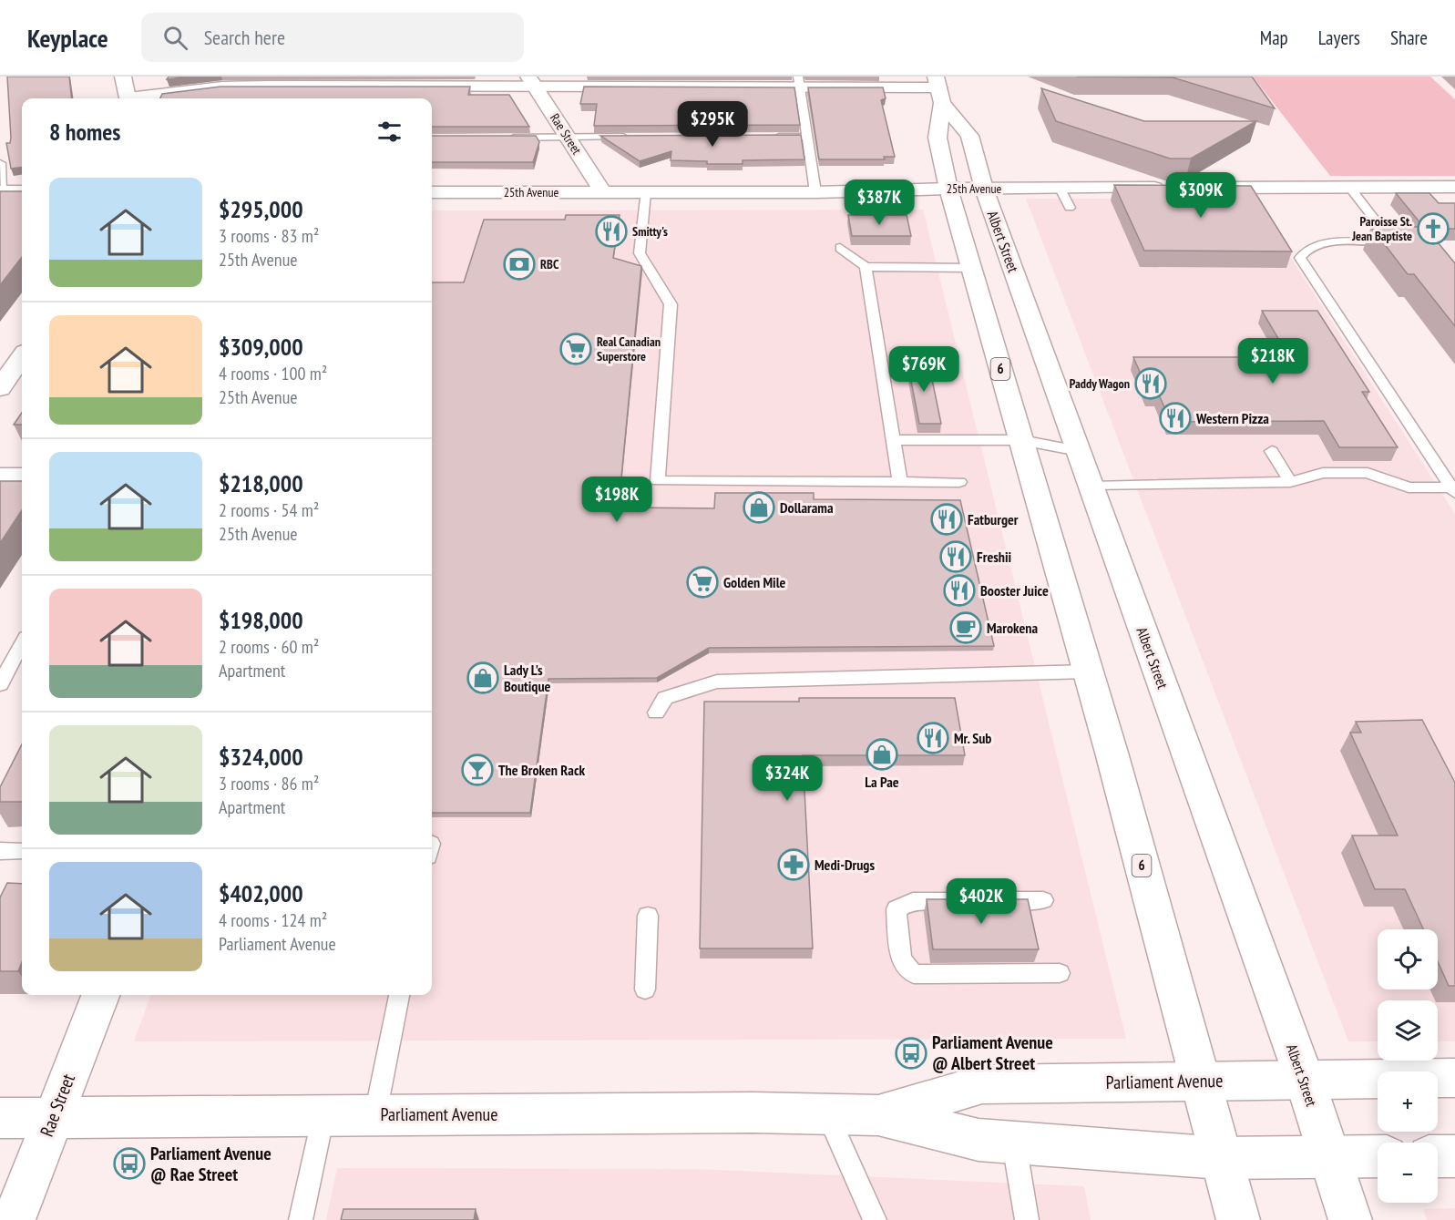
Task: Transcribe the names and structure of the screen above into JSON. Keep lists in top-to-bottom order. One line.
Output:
{"streets":{"main road":["Rae Street","25th Avenue","Albert Street","6","Parliament Avenue"]},"crossings":[["Rae Street","25th Avenue"],["Rae Street","Parliament Avenue"],["25th Avenue","Albert Street"],["25th Avenue","6"],["Albert Street","6"],["Albert Street","Parliament Avenue"],["6","Parliament Avenue"]],"places":{"church":["Paroisse St. Jean Baptiste"],"restaurant":["Smitty's","Paddy Wagon","Western Pizza","Fatburger","Freshii","Booster Juice","Mr. Sub"],"bank":["RBC"],"supermarket":["Real Canadian Superstore","Golden Mile"],"shop":["Dollarama","Lady L's Boutique","La Pae"],"cafe":["Marokena"],"bar":["The Broken Rack"],"pharmacy":["Medi-Drugs"],"bus stop":["Parliament Avenue @ Albert Street","Parliament Avenue @ Rae Street"]},"page":{"header":"Keyplace","search":"Search here","nav":["Map","Layers","Share"],"heading":"8 homes","price":["$295K","$309K","$387K","$218K","$769K","$198K","$324K","$402K"],"list":[{"name":"$295,000","note":"3 rooms · 83 m² · 25th Avenue"},{"name":"$309,000","note":"4 rooms · 100 m² · 25th Avenue"},{"name":"$218,000","note":"2 rooms · 54 m² · 25th Avenue"},{"name":"$198,000","note":"2 rooms · 60 m² · Apartment"},{"name":"$324,000","note":"3 rooms · 86 m² · Apartment"},{"name":"$402,000","note":"4 rooms · 124 m² · Parliament Avenue"}],"map_buttons":["+","−"]}}
